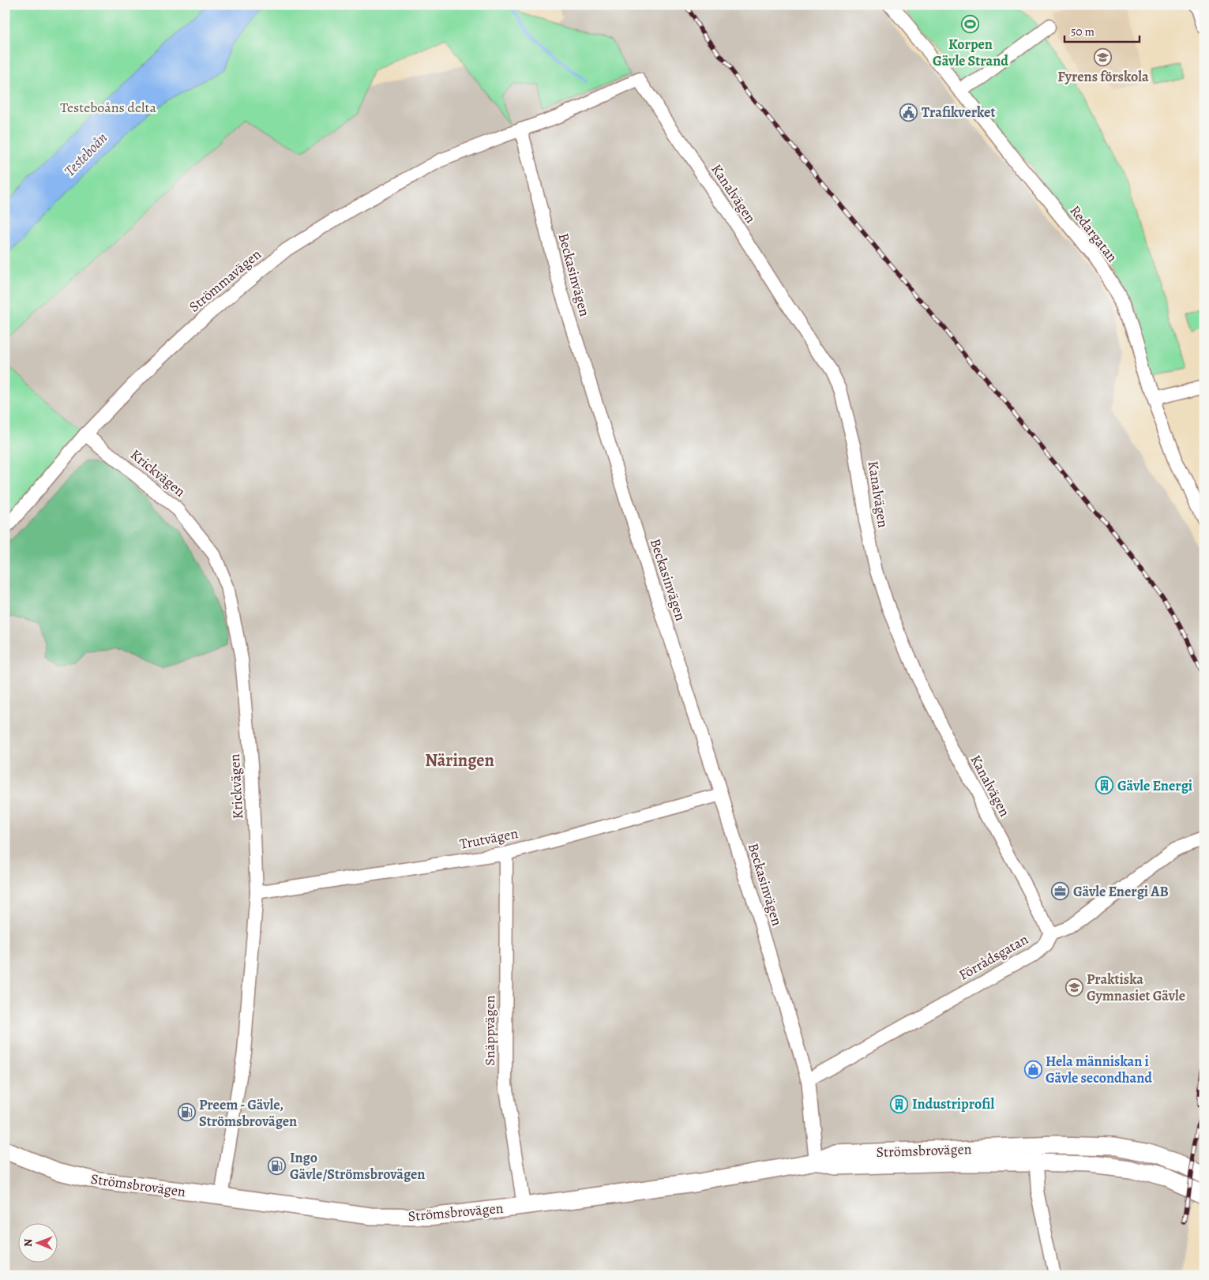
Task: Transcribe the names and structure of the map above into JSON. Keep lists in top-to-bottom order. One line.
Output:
{"streets":{"main road":["Strömsbrovägen"],"street":["Kanalvägen","Redargatan","Beckasinvägen","Strömmavägen","Krickvägen","Trutvägen","Förrådsgatan","Snäppvägen"]},"crossings":[["Kanalvägen","Beckasinvägen"],["Kanalvägen","Strömmavägen"],["Kanalvägen","Förrådsgatan"],["Beckasinvägen","Strömmavägen"],["Beckasinvägen","Trutvägen"],["Beckasinvägen","Förrådsgatan"],["Beckasinvägen","Strömsbrovägen"],["Strömmavägen","Krickvägen"],["Krickvägen","Trutvägen"],["Krickvägen","Strömsbrovägen"],["Trutvägen","Snäppvägen"],["Snäppvägen","Strömsbrovägen"]],"districts":["Näringen"],"water":["Testeboån"],"parks":["Testeboåns delta"],"places":{"sports":["Korpen Gävle Strand"],"school or university":["Fyrens förskola","Praktiska Gymnasiet Gävle"],"public building":["Trafikverket"],"building":["Gävle Energi","Industriprofil"],"office":["Gävle Energi AB"],"shop":["Hela människan i Gävle secondhand"],"fuel station":["Preem - Gävle, Strömsbrovägen","Ingo Gävle/Strömsbrovägen"]},"scale_bar":"50 m","north":"left"}
